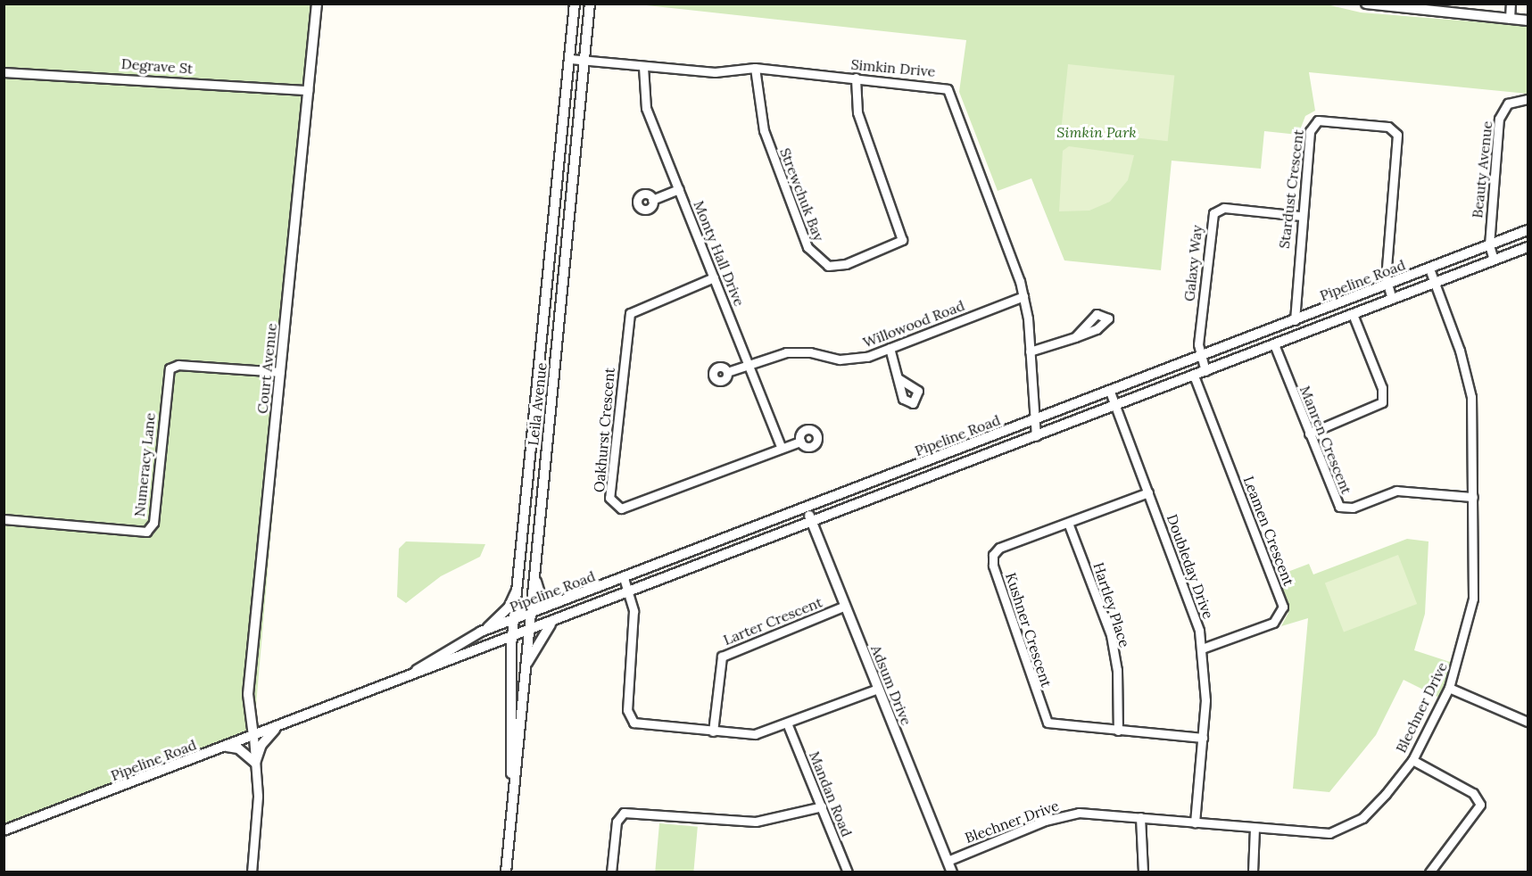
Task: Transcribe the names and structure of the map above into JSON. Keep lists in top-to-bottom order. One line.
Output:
{"streets":{"street":["Degrave St","Simkin Drive","Beauty Avenue","Stardust Crescent","Strewchuk Bay","Monty Hall Drive","Galaxy Way","Pipeline Road","Willowood Road","Court Avenue","Leila Avenue","Oakhurst Crescent","Manren Crescent","Numeracy Lane","Leamen Crescent","Doubleday Drive","Hartley Place","Larter Crescent","Kushner Crescent","Adsum Drive","Blechner Drive","Mandan Road"]},"crossings":[["Degrave St","Court Avenue"],["Simkin Drive","Strewchuk Bay"],["Simkin Drive","Monty Hall Drive"],["Simkin Drive","Pipeline Road"],["Simkin Drive","Willowood Road"],["Simkin Drive","Leila Avenue"],["Beauty Avenue","Pipeline Road"],["Stardust Crescent","Galaxy Way"],["Stardust Crescent","Pipeline Road"],["Monty Hall Drive","Willowood Road"],["Monty Hall Drive","Oakhurst Crescent"],["Galaxy Way","Pipeline Road"],["Pipeline Road","Court Avenue"],["Pipeline Road","Leila Avenue"],["Pipeline Road","Manren Crescent"],["Pipeline Road","Leamen Crescent"],["Pipeline Road","Doubleday Drive"],["Pipeline Road","Adsum Drive"],["Pipeline Road","Blechner Drive"],["Court Avenue","Numeracy Lane"],["Manren Crescent","Blechner Drive"],["Leamen Crescent","Doubleday Drive"],["Doubleday Drive","Kushner Crescent"],["Doubleday Drive","Blechner Drive"],["Hartley Place","Kushner Crescent"],["Larter Crescent","Adsum Drive"],["Adsum Drive","Blechner Drive"]],"parks":["Simkin Park"]}
